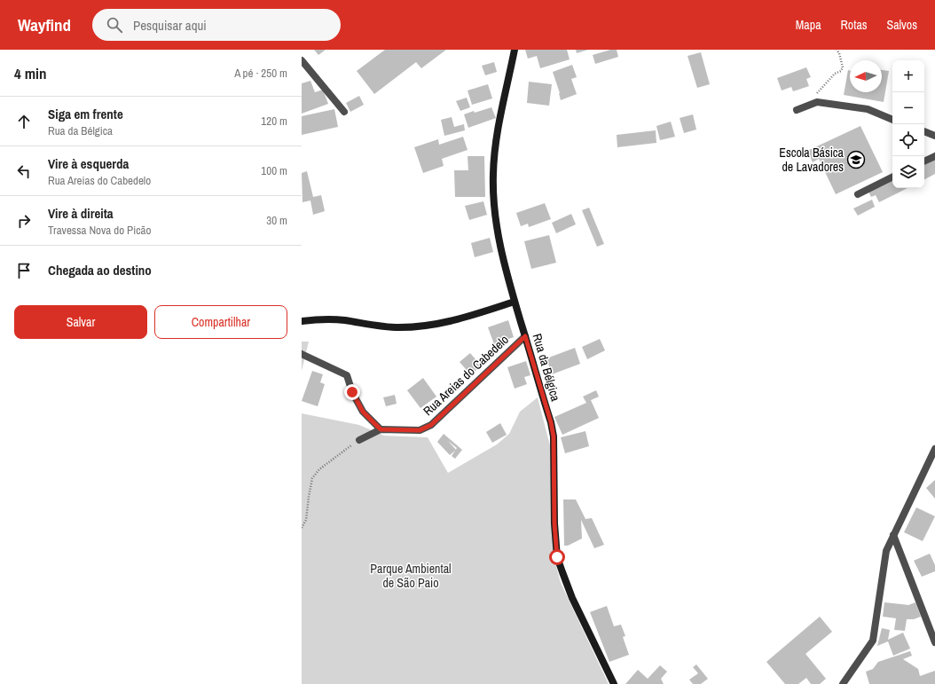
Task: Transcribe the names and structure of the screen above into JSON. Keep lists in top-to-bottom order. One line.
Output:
{"streets":{"main road":["Rua da Bélgica"],"street":["Rua Areias do Cabedelo"]},"crossings":[["Rua da Bélgica","Rua Areias do Cabedelo"]],"parks":["Parque Ambiental de São Paio"],"places":{"school or university":["Escola Básica de Lavadores"]},"north":"left","page":{"header":"Wayfind","search":"Pesquisar aqui","nav":["Mapa","Rotas","Salvos"],"heading":["4 min","A pé · 250 m"],"map_buttons":["+","−"],"list":[["Siga em frente","Rua da Bélgica","120 m"],["Vire à esquerda","Rua Areias do Cabedelo","100 m"],["Vire à direita","Travessa Nova do Picão","30 m"],"Chegada ao destino"],"buttons":["Salvar","Compartilhar"]}}
